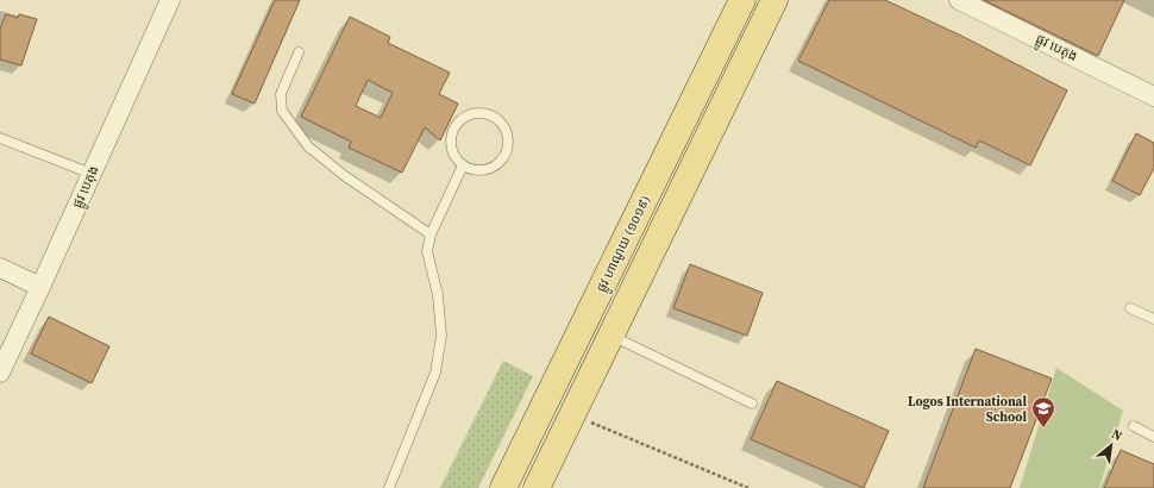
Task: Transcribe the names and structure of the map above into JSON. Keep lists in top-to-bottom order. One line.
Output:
{"streets":{"main road":["ផ្លូវ ហាណូយ (១០១៩)"],"street":["ផ្លូវ បេតុង"]},"places":{"school or university":["Logos International School"]},"north":"top right"}
